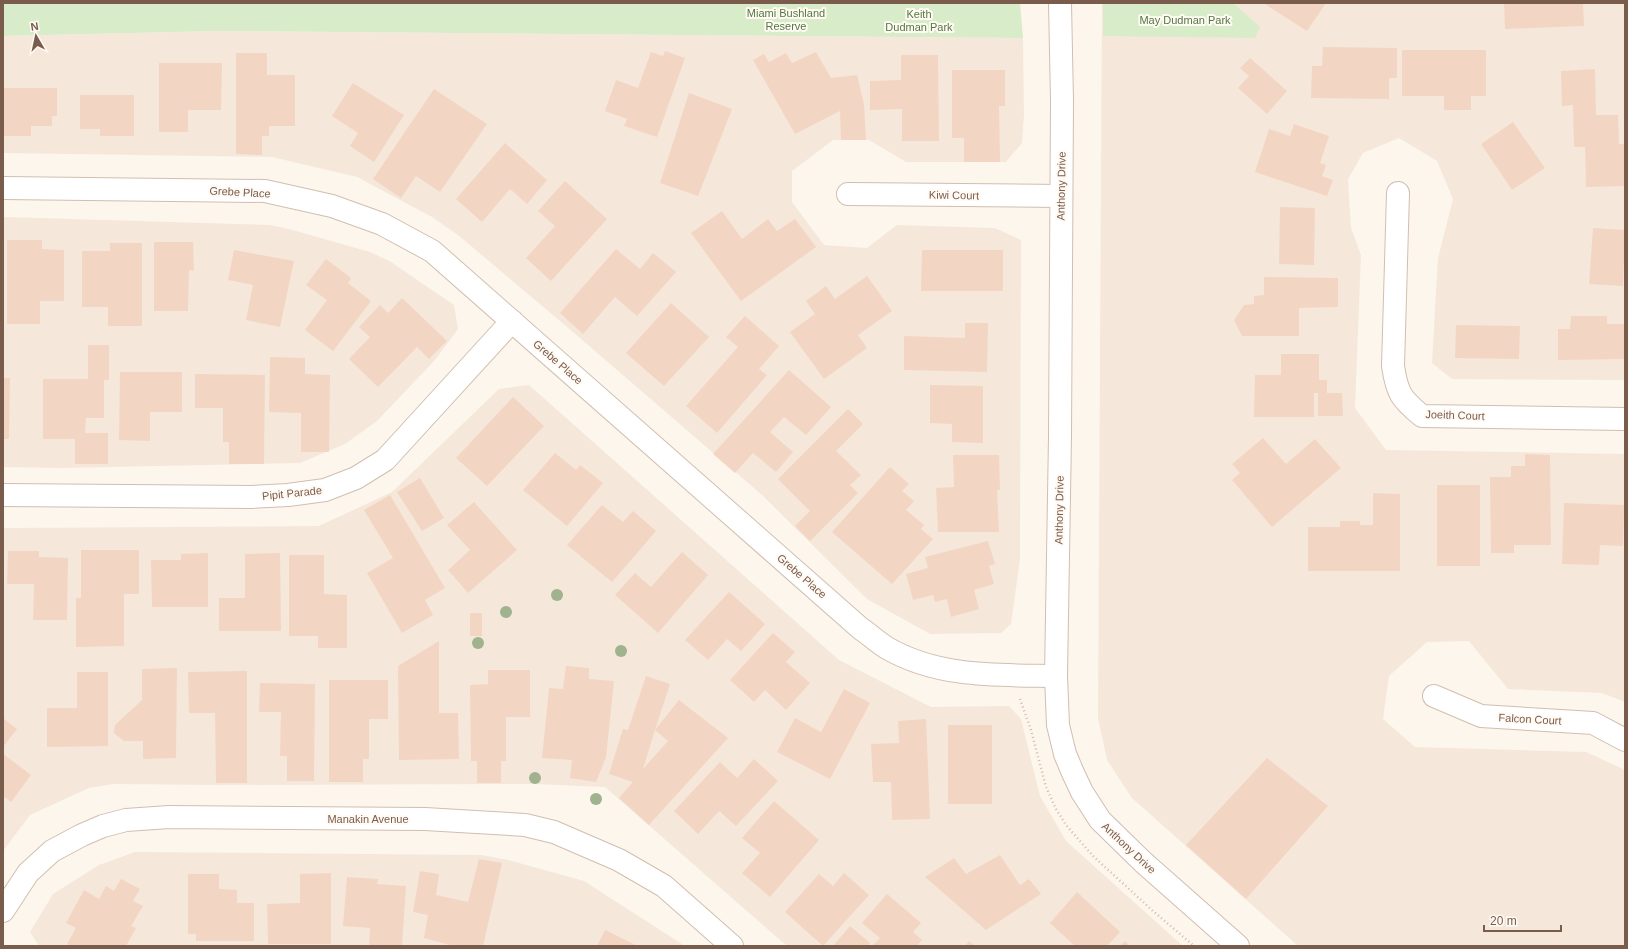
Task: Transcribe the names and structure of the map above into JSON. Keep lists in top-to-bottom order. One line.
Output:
{"streets":{"street":["Anthony Drive","Grebe Place","Kiwi Court","Joeith Court","Pipit Parade","Falcon Court","Manakin Avenue"]},"crossings":[["Anthony Drive","Grebe Place"],["Anthony Drive","Kiwi Court"],["Grebe Place","Pipit Parade"]],"parks":["Miami Bushland Reserve","Keith Dudman Park","May Dudman Park"],"scale_bar":"20 m","north":"top"}
